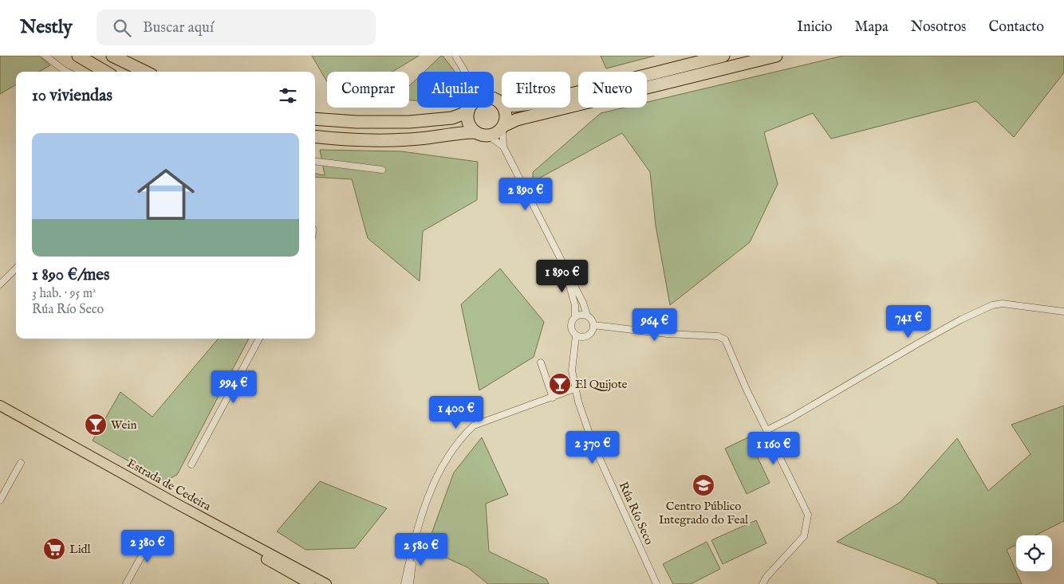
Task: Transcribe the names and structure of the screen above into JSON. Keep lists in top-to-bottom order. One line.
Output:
{"streets":{"main road":["Estrada de Cedeira"],"street":["Rúa Río Seco"]},"places":{"bar":["El Quijote","Wein"],"school or university":["Centro Público Integrado do Feal"],"supermarket":["Lidl"]},"page":{"header":"Nestly","search":"Buscar aquí","nav":["Inicio","Mapa","Nosotros","Contacto"],"chip":["Comprar","Alquilar","Filtros","Nuevo"],"heading":"10 viviendas","list":[{"name":"1 890 €/mes","note":"3 hab. · 95 m² · Rúa Río Seco"}],"price":["2 890 €","1 890 €","741 €","964 €","994 €","1 400 €","2 370 €","1 160 €","2 380 €","2 580 €"]}}
